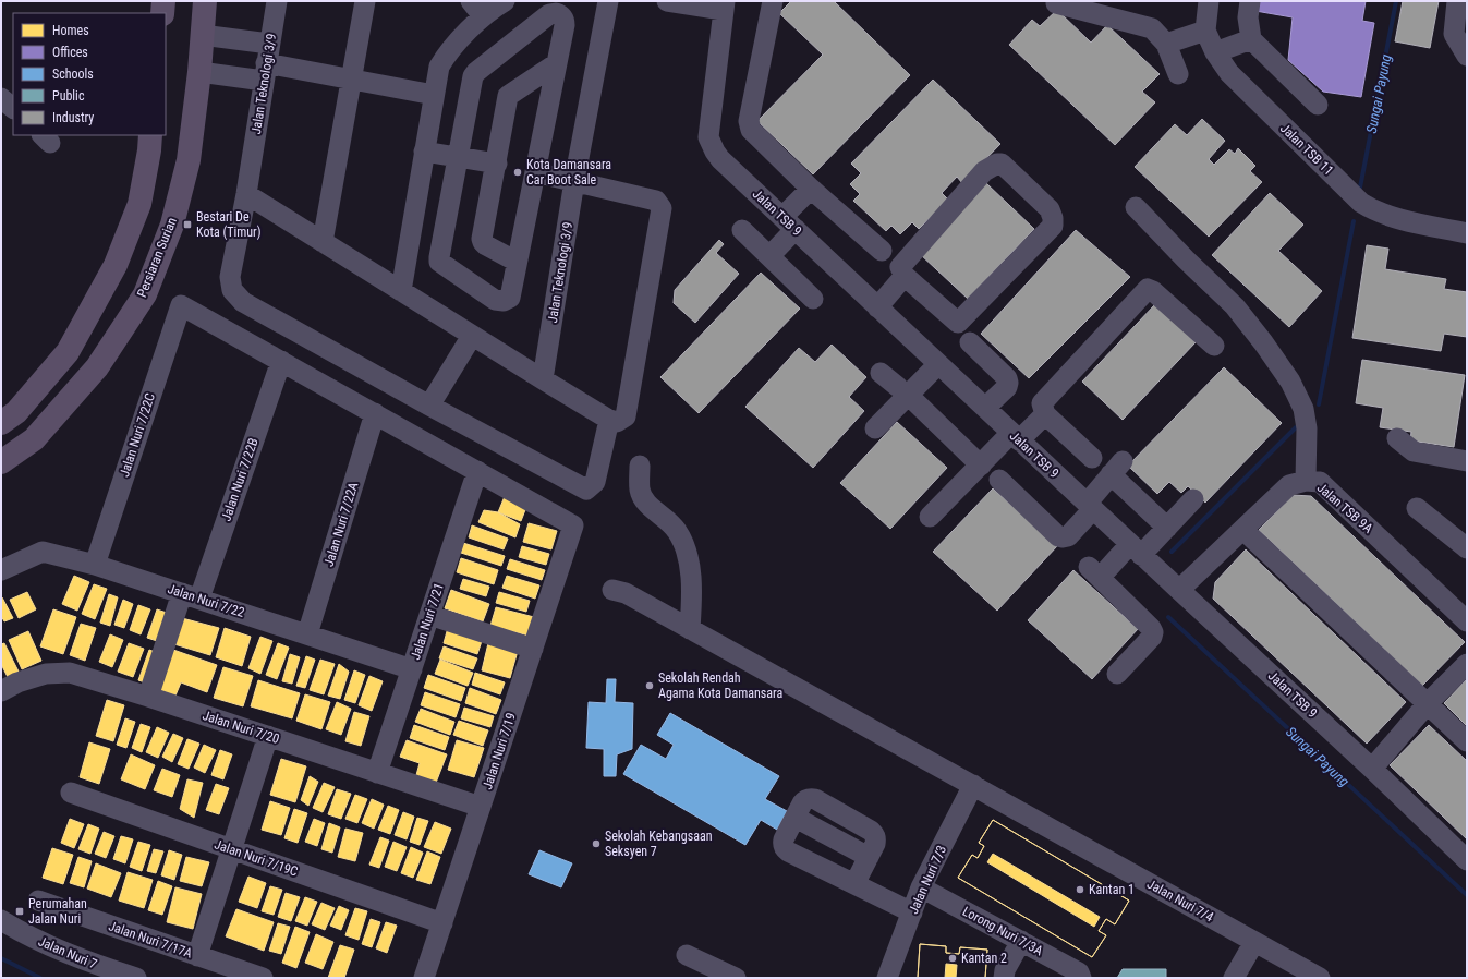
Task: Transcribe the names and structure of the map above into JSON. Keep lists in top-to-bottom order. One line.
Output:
{"streets":{"main road":["Persiaran Surian"],"street":["Jalan Teknologi 3/9","Jalan TSB 11","Jalan TSB 9","Jalan Nuri 7/22C","Jalan Nuri 7/22B","Jalan TSB 9A","Jalan Nuri 7/22A","Jalan Nuri 7/22","Jalan Nuri 7/21","Jalan Nuri 7/20","Jalan Nuri 7/19","Jalan Nuri 7/19C","Jalan Nuri 7/3","Jalan Nuri 7/4","Lorong Nuri 7/3A","Jalan Nuri 7/17A","Jalan Nuri 7"]},"crossings":[["Jalan TSB 9","Jalan TSB 9A"],["Jalan Nuri 7/22C","Jalan Nuri 7/22B"],["Jalan Nuri 7/22C","Jalan Nuri 7/22"],["Jalan Nuri 7/22B","Jalan Nuri 7/22"],["Jalan Nuri 7/22B","Jalan Nuri 7/20"],["Jalan Nuri 7/22A","Jalan Nuri 7/22"],["Jalan Nuri 7/22","Jalan Nuri 7/21"],["Jalan Nuri 7/21","Jalan Nuri 7/20"],["Jalan Nuri 7/21","Jalan Nuri 7/19"],["Jalan Nuri 7/20","Jalan Nuri 7/19"],["Jalan Nuri 7/19","Jalan Nuri 7/19C"],["Jalan Nuri 7/3","Jalan Nuri 7/4"],["Jalan Nuri 7/3","Lorong Nuri 7/3A"]],"water":["Sungai Payung"],"places":{"other":["Kota Damansara Car Boot Sale","Sekolah Rendah Agama Kota Damansara","Sekolah Kebangsaan Seksyen 7","Kantan 1","Kantan 2"],"transit":["Bestari De Kota (Timur)","Perumahan Jalan Nuri"]},"legend":["Homes","Offices","Schools","Public","Industry"]}
